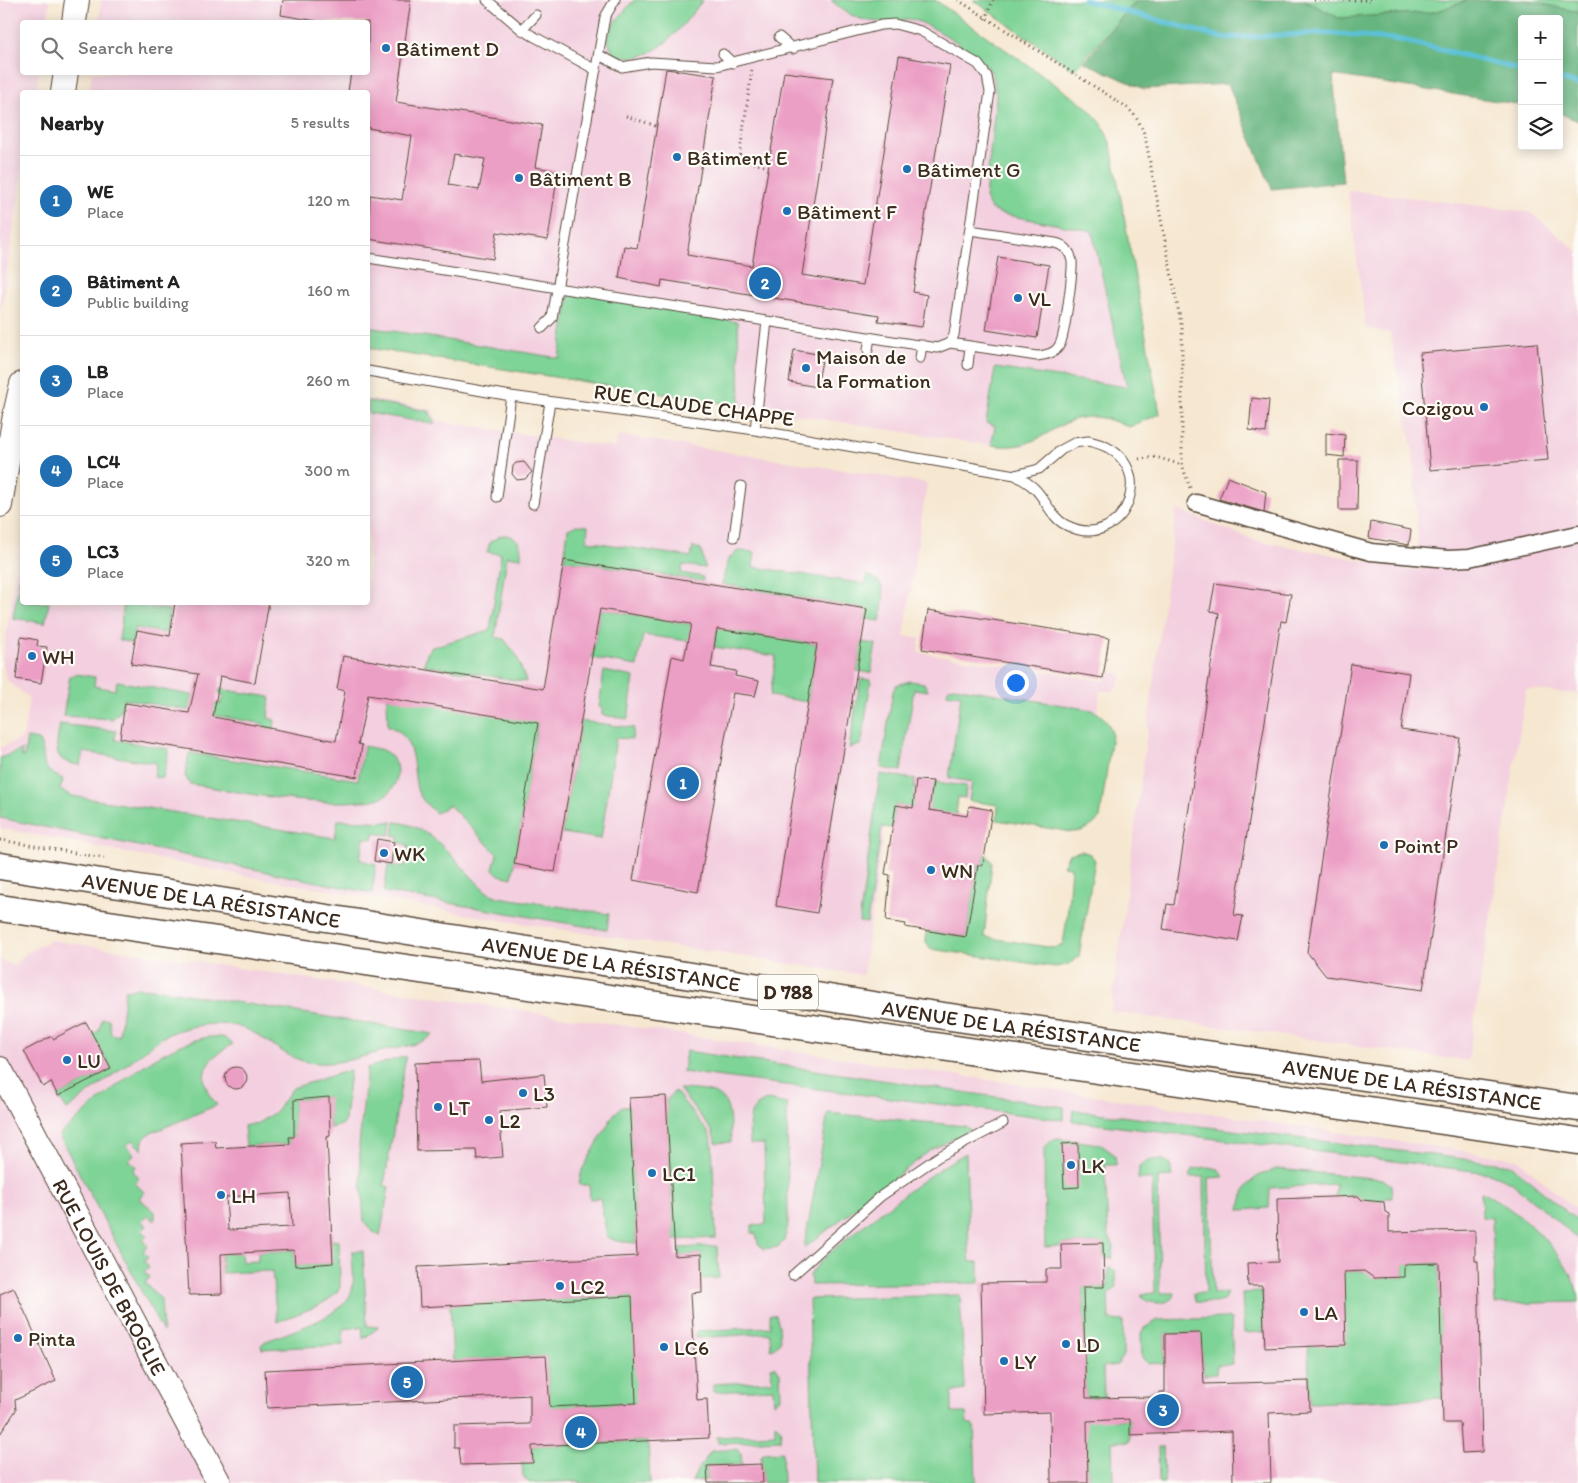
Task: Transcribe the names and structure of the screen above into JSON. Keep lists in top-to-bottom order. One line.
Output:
{"streets":{"main road":["AVENUE DE LA RÉSISTANCE","D 788"],"street":["RUE LOUIS DE BROGLIE"],"lane":["RUE CLAUDE CHAPPE"]},"places":["Bâtiment D","Bâtiment E","Bâtiment G","Bâtiment B","Bâtiment F","VL","Maison de la Formation","Cozigou","WH","Point P","WK","WN","LU","L3","LT","L2","LK","LC1","LH","LC2","LA","Pinta","LD","LC6","LY"],"page":{"map_buttons":["+","−"],"search":"Search here","heading":["Nearby","5 results"],"list":[{"mark":"1","name":"WE","note":"Place","value":"120 m"},{"mark":"2","name":"Bâtiment A","note":"Public building","value":"160 m"},{"mark":"3","name":"LB","note":"Place","value":"260 m"},{"mark":"4","name":"LC4","note":"Place","value":"300 m"},{"mark":"5","name":"LC3","note":"Place","value":"320 m"}],"pins":["2","1","5","3","4"]}}
